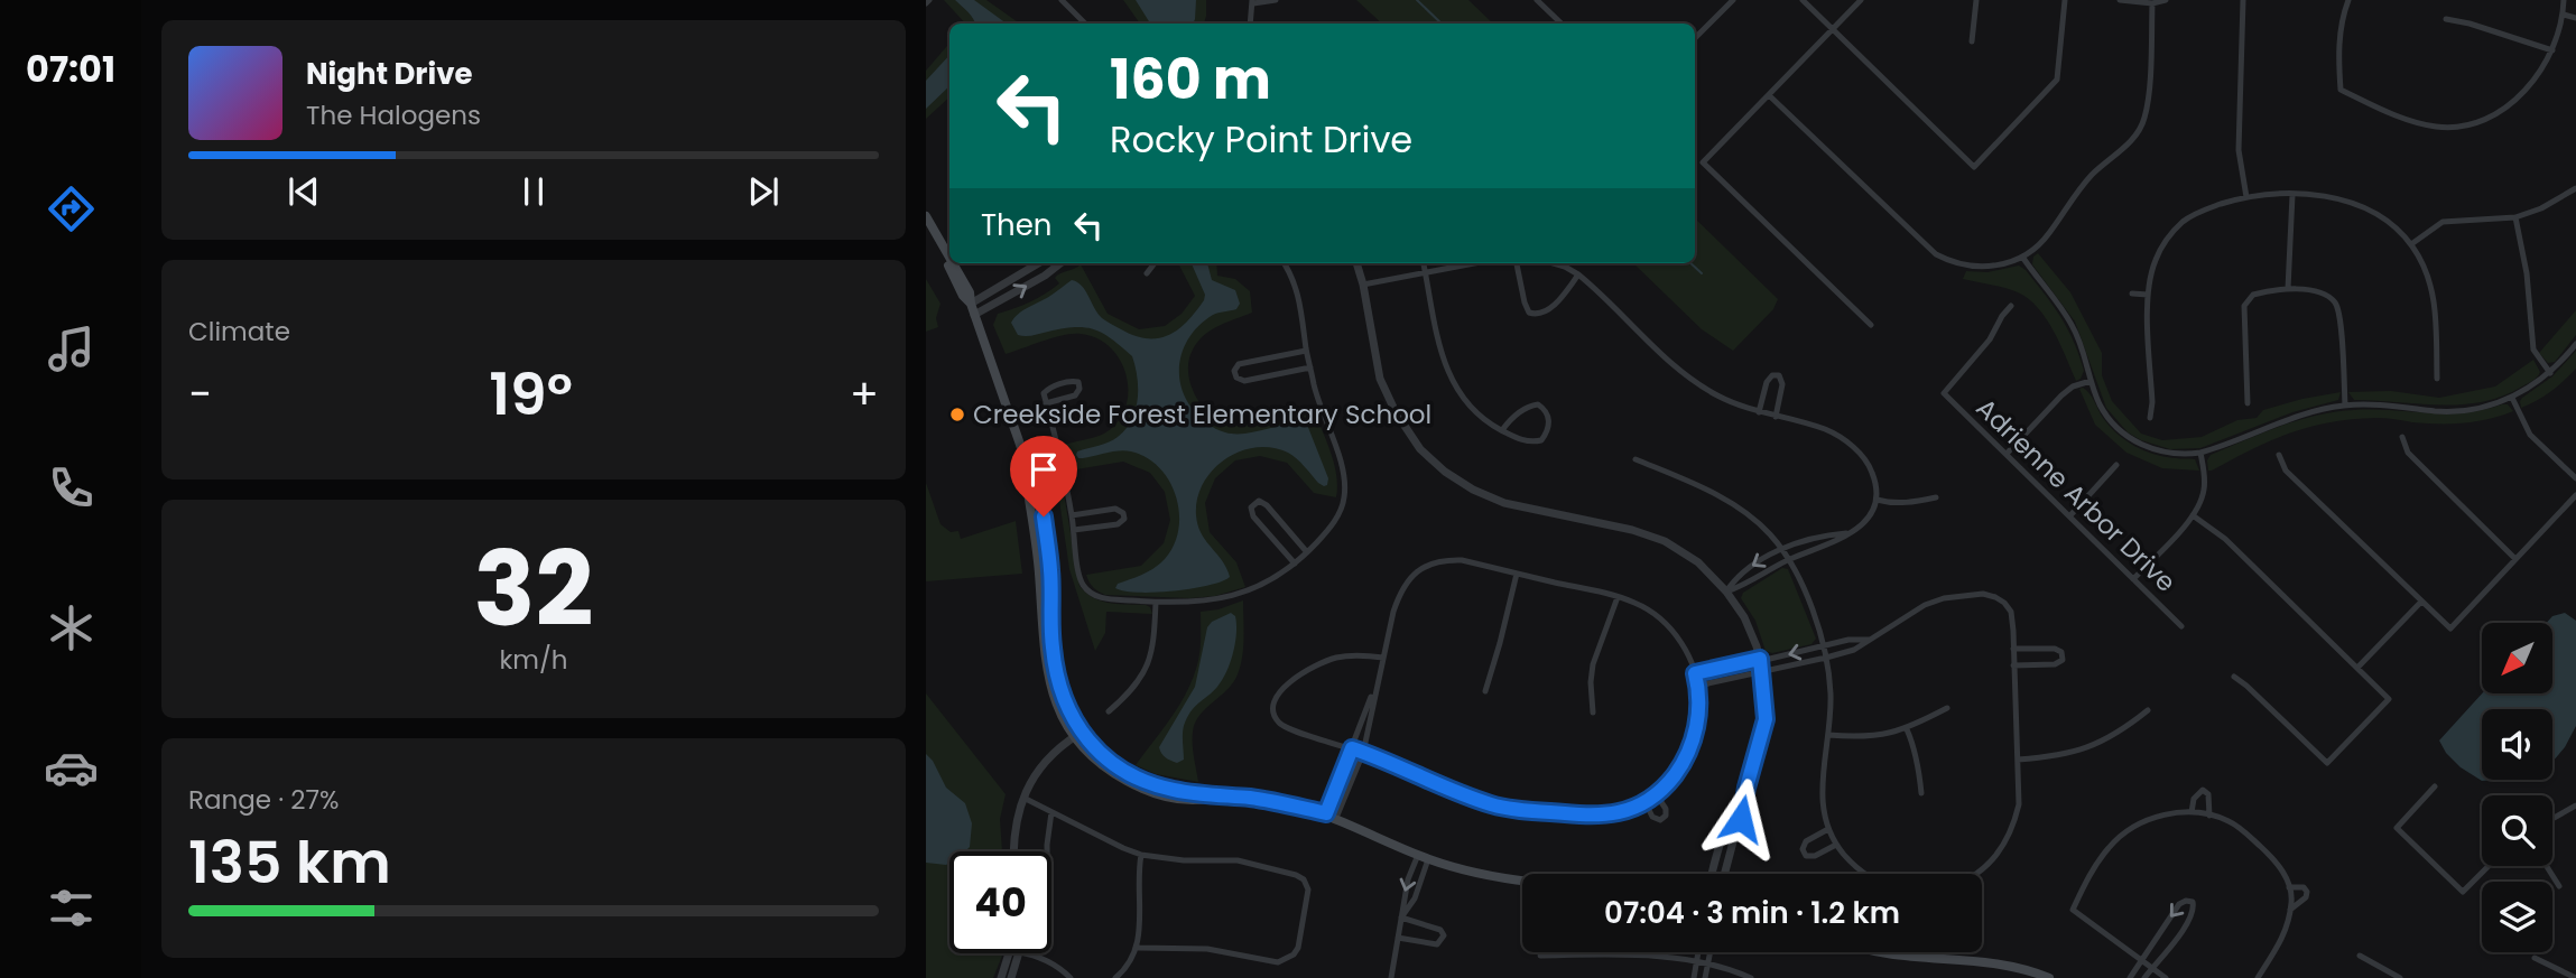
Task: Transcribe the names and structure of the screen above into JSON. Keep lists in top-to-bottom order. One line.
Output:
{"streets":{"street":["Adrienne Arbor Drive"]},"places":["Creekside Forest Elementary School"],"north":"bottom left","page":{"tabs":"07:01","turn":["160 m","Rocky Point Drive"],"song":["Night Drive","The Halogens"],"then":"Then","tile":["Climate",["32","km/h"],["Range · 27%","135 km"]],"heat":["−","19°","+"],"limit":"40","trip":"07:04 · 3 min · 1.2 km"}}
